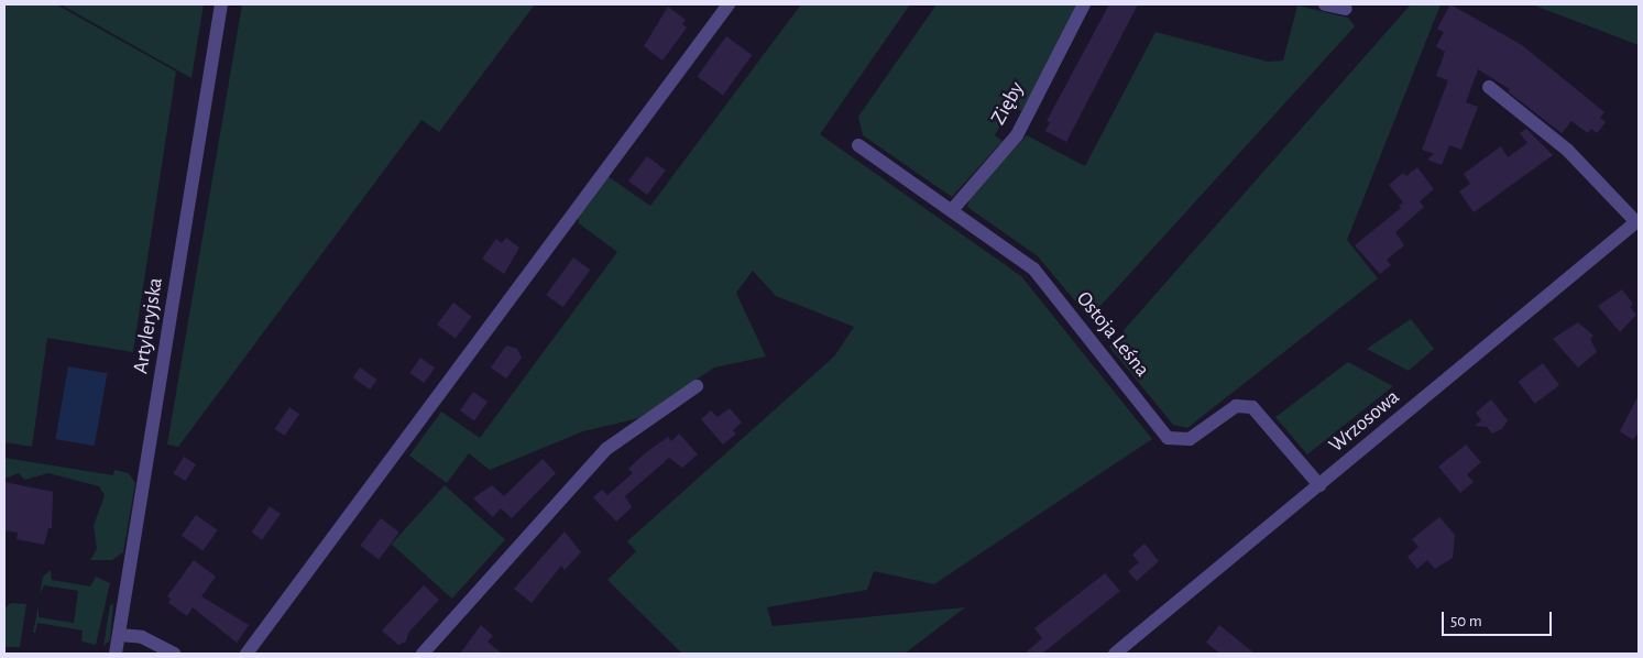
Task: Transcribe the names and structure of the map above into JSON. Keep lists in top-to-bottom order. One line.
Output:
{"streets":{"street":["Zięby","Artyleryjska","Ostoja Leśna","Wrzosowa"]},"crossings":[["Zięby","Ostoja Leśna"],["Ostoja Leśna","Wrzosowa"]],"scale_bar":"50 m"}
